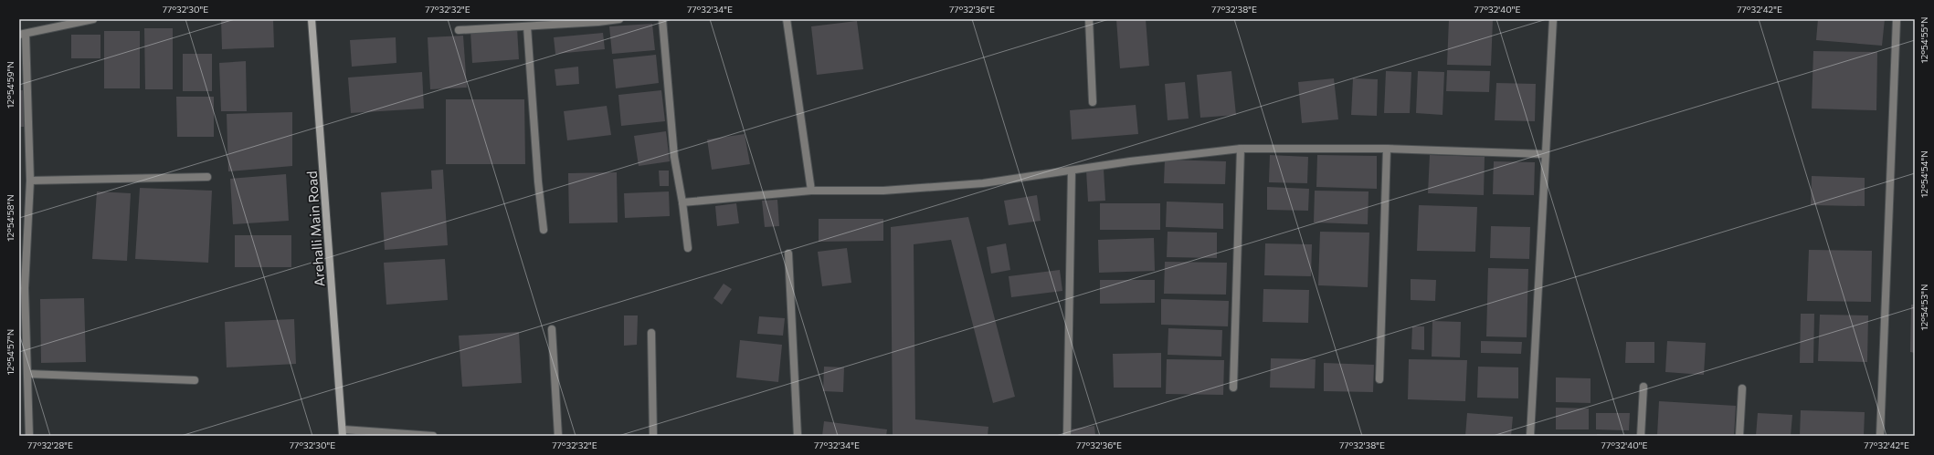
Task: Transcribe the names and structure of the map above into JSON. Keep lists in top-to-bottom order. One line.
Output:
{"streets":{"street":["Arehalli Main Road"]},"coordinates":["77°32'30\"E","77°32'32\"E","77°32'34\"E","77°32'36\"E","77°32'38\"E","77°32'40\"E","77°32'42\"E","12°54'55\"N","12°54'59\"N","12°54'54\"N","12°54'58\"N","12°54'53\"N","12°54'57\"N","77°32'28\"E"]}
